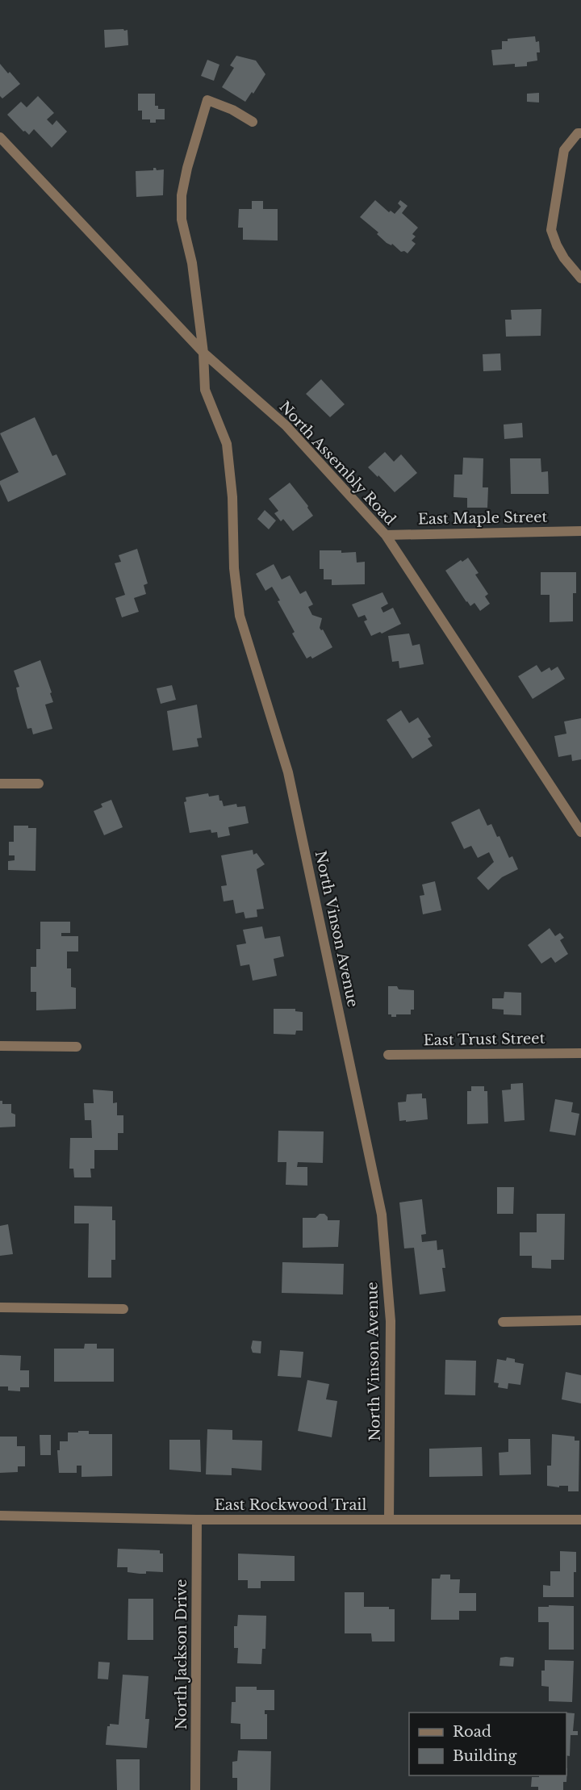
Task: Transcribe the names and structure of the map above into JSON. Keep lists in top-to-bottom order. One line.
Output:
{"streets":{"street":["North Assembly Road","East Maple Street","North Vinson Avenue","East Trust Street","East Rockwood Trail","North Jackson Drive"]},"crossings":[["North Assembly Road","East Maple Street"],["North Assembly Road","North Vinson Avenue"],["North Vinson Avenue","East Rockwood Trail"],["East Rockwood Trail","North Jackson Drive"]],"legend":["Road","Building"]}
